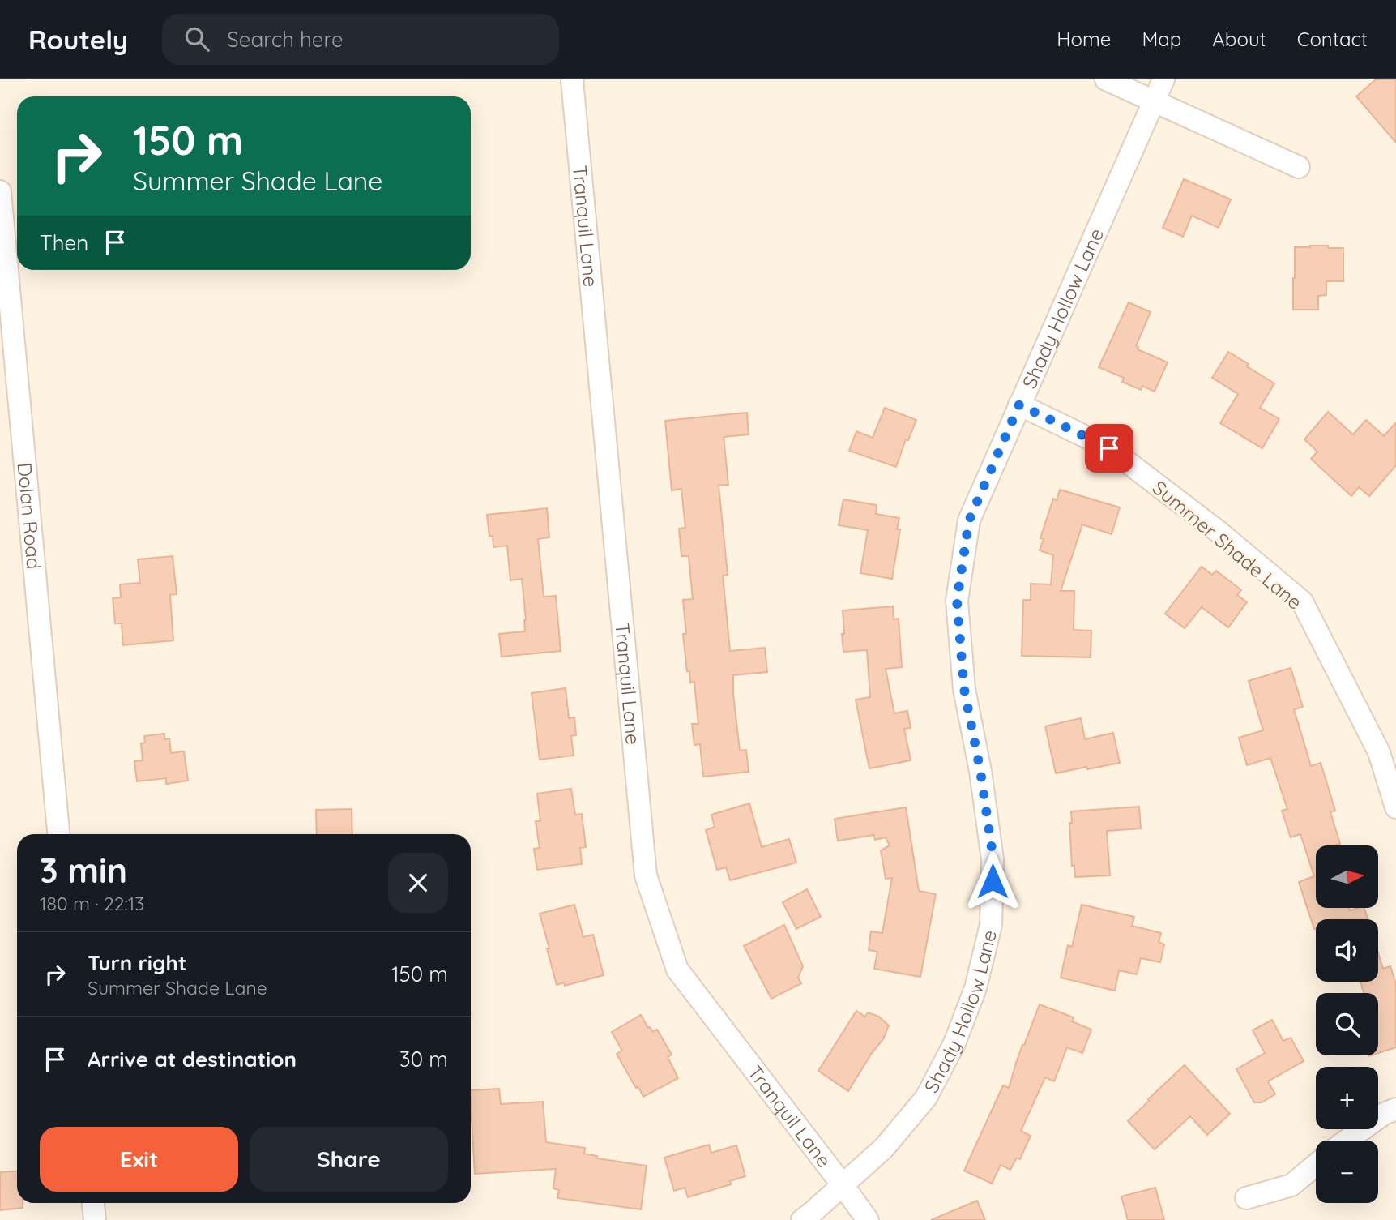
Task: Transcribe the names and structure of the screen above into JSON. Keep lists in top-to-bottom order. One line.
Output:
{"streets":{"street":["Tranquil Lane","Shady Hollow Lane","Dolan Road","Summer Shade Lane"]},"crossings":[["Tranquil Lane","Shady Hollow Lane"],["Shady Hollow Lane","Summer Shade Lane"]],"north":"right","page":{"header":"Routely","search":"Search here","nav":["Home","Map","About","Contact"],"turn":["150 m","Summer Shade Lane"],"then":"Then","heading":["3 min","180 m · 22:13"],"map_buttons":["+","−"],"list":[{"name":"Turn right","note":"Summer Shade Lane","value":"150 m"},{"name":"Arrive at destination","value":"30 m"}],"buttons":["Exit","Share"]}}
